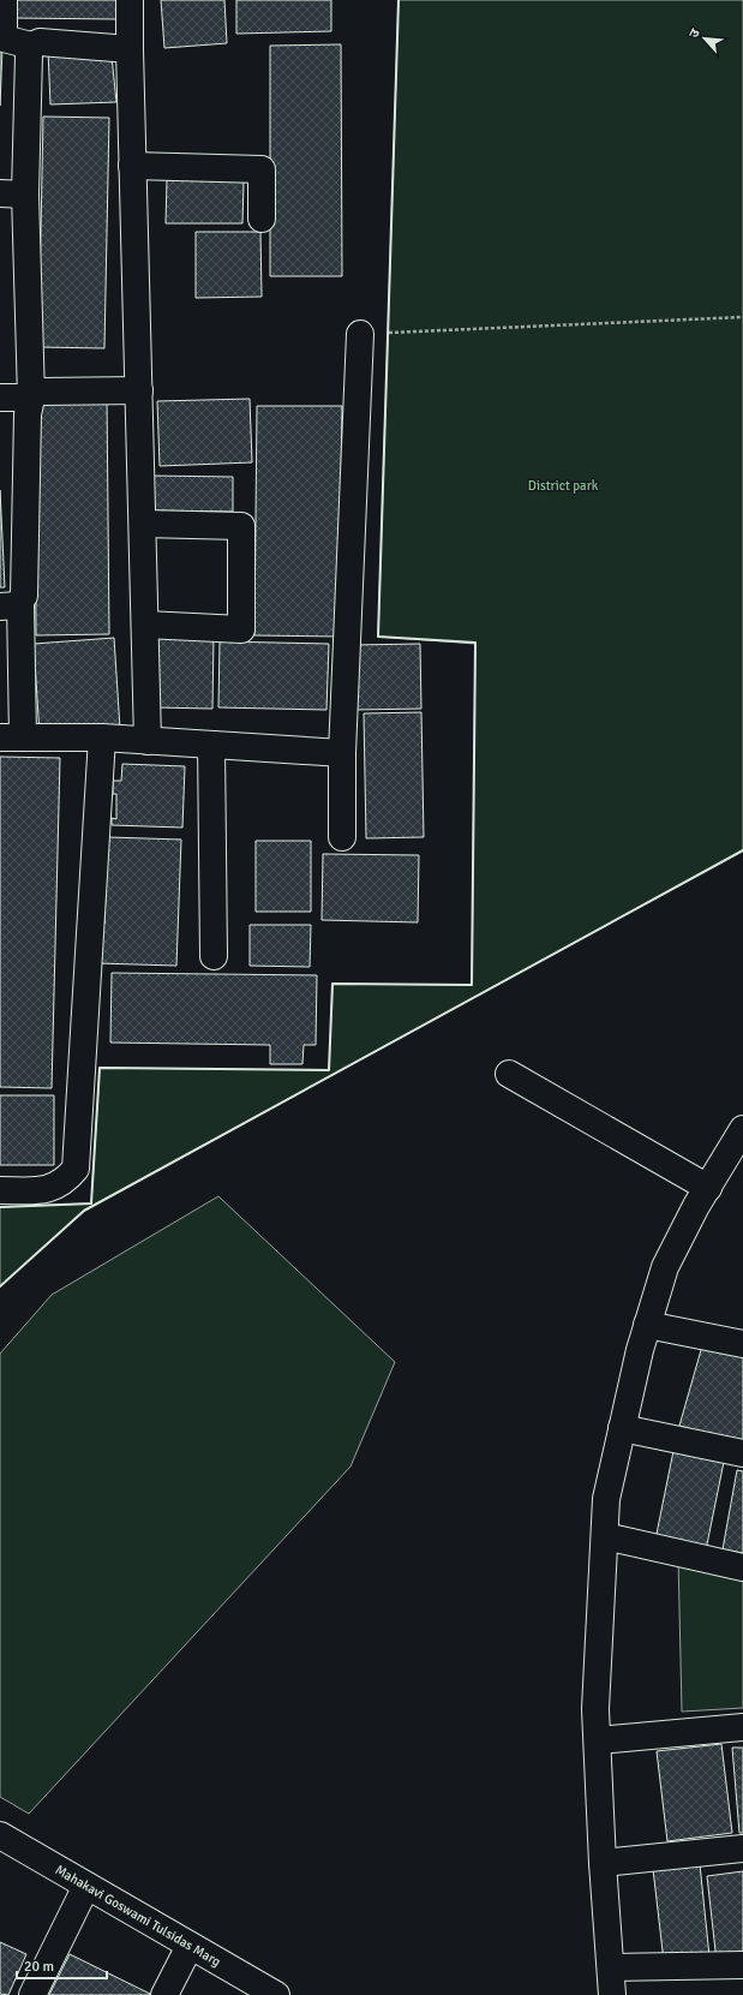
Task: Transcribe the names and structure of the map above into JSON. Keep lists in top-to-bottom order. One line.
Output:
{"streets":{"street":["Mahakavi Goswami Tulsidas Marg"]},"parks":["District park"],"scale_bar":"20 m","north":"top left"}
